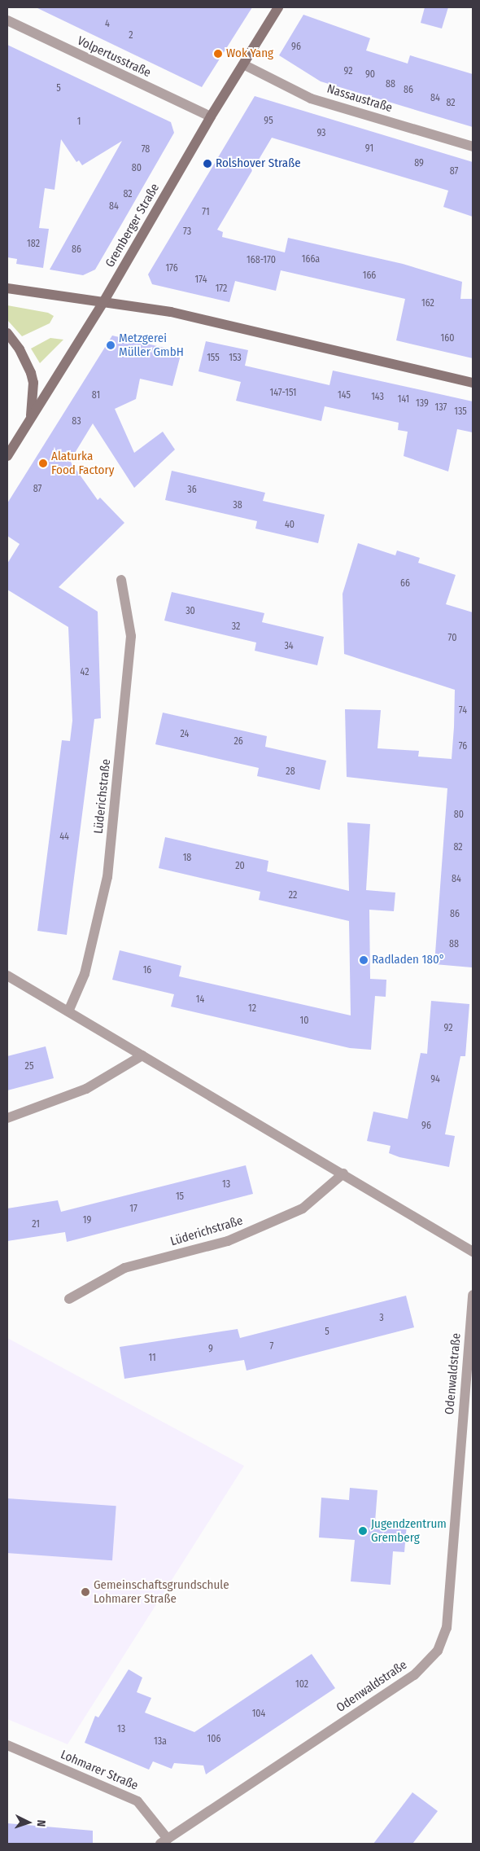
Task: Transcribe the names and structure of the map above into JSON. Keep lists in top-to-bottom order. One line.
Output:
{"streets":{"street":["Volpertusstraße","Nassaustraße","Gremberger Straße","Lüderichstraße","Odenwaldstraße","Lohmarer Straße"]},"crossings":[["Volpertusstraße","Gremberger Straße"],["Nassaustraße","Gremberger Straße"],["Odenwaldstraße","Lohmarer Straße"]],"places":["Wok Yang","Rolshover Straße","Metzgerei Müller GmbH","Alaturka Food Factory","Radladen 180°","Jugendzentrum Gremberg","Gemeinschaftsgrundschule Lohmarer Straße"],"house_numbers":["4","2","96","92","90","88","5","86","84","82","95","1","93","91","78","89","80","87","82","84","71","73","182","86","166a","168-170","176","166","174","172","162","160","155","153","147-151","81","145","143","141","139","137","135","83","87","36","38","40","66","30","32","70","34","42","74","24","26","76","28","80","44","82","18","20","84","22","86","88","16","14","12","10","92","25","94","96","13","15","17","19","21","3","5","7","9","11","102","104","13","106","13a"],"north":"right"}
